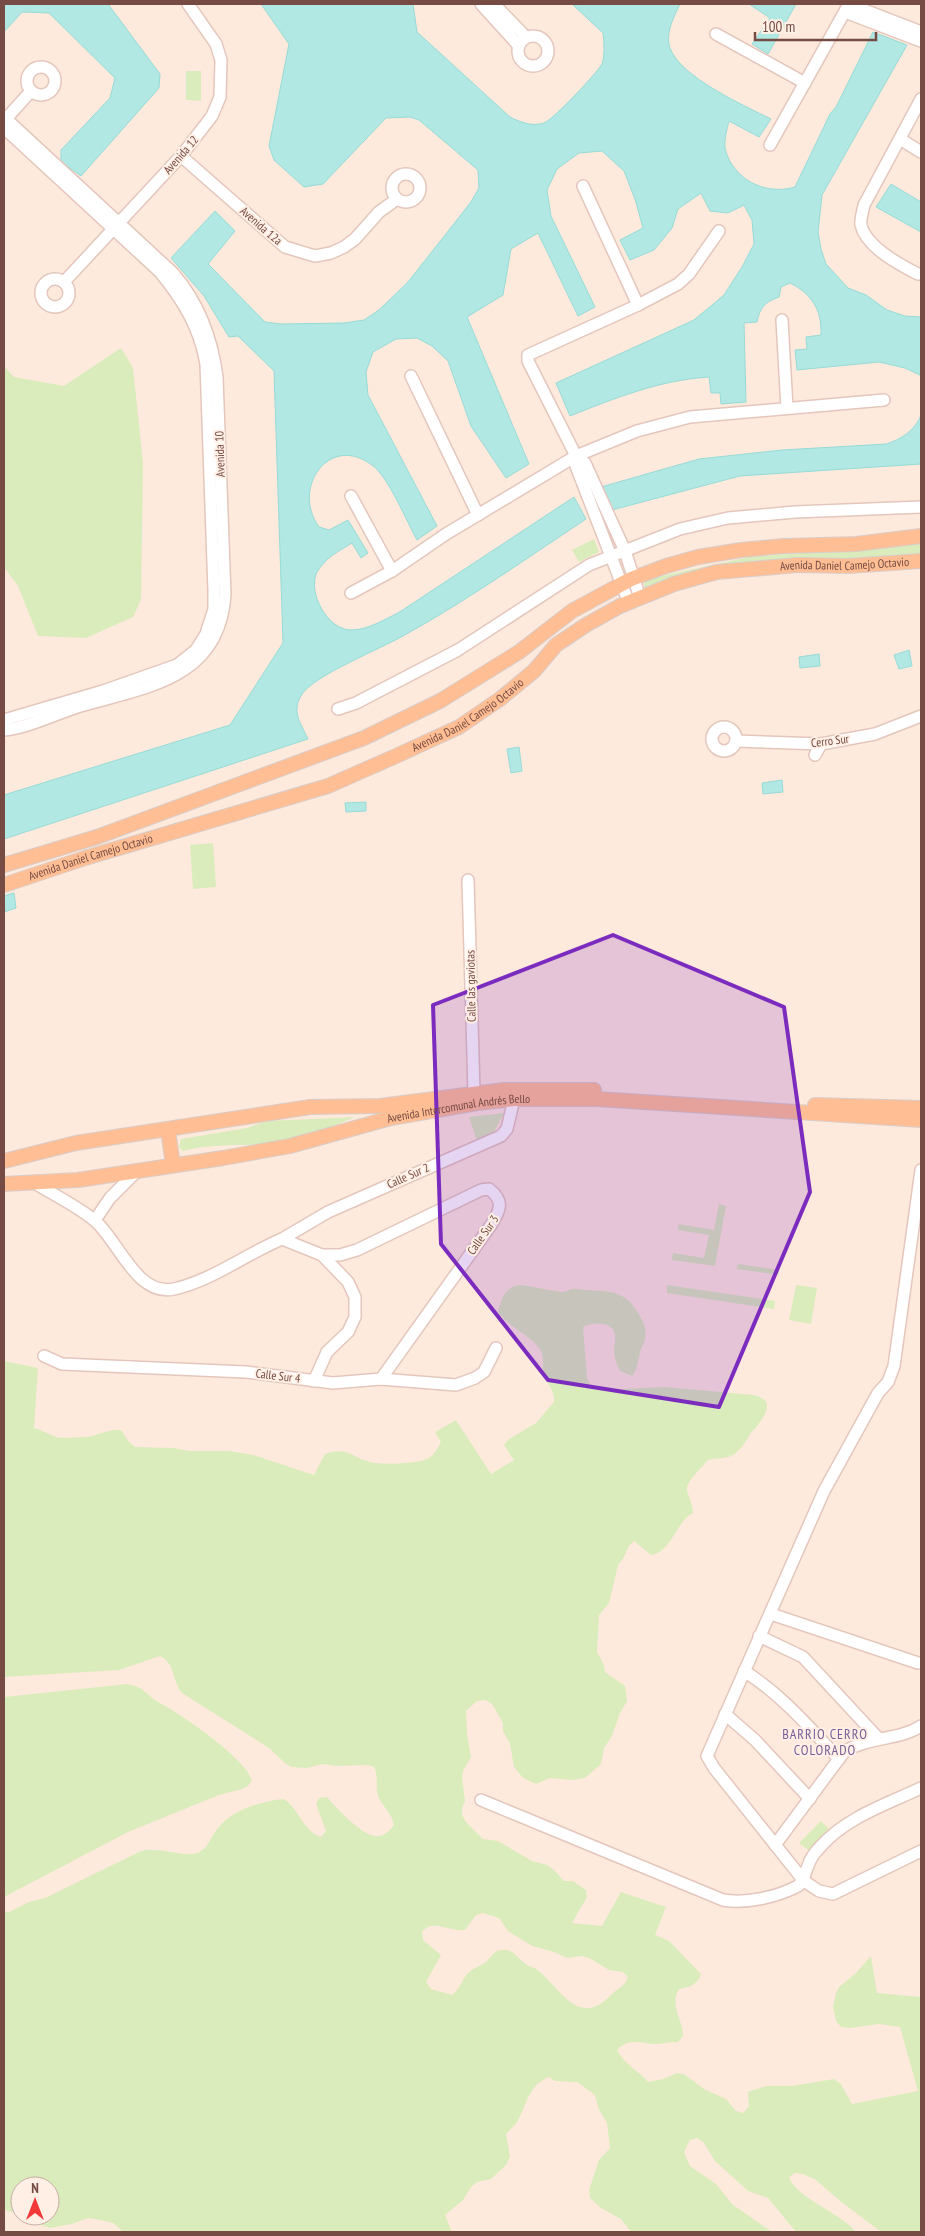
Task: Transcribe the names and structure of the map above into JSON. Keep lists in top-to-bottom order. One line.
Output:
{"streets":{"main road":["Avenida Daniel Camejo Octavio","Avenida Intercomunal Andrés Bello"],"street":["Avenida 12","Avenida 12a","Avenida 10","Cerro Sur","Calle las gaviotas","Calle Sur 2","Calle Sur 3","Calle Sur 4"]},"crossings":[["Avenida 12","Avenida 12a"],["Avenida 12","Avenida 10"],["Calle las gaviotas","Avenida Intercomunal Andrés Bello"],["Avenida Intercomunal Andrés Bello","Calle Sur 2"],["Calle Sur 3","Calle Sur 4"]],"districts":["BARRIO CERRO COLORADO"],"scale_bar":"100 m","north":"top"}
